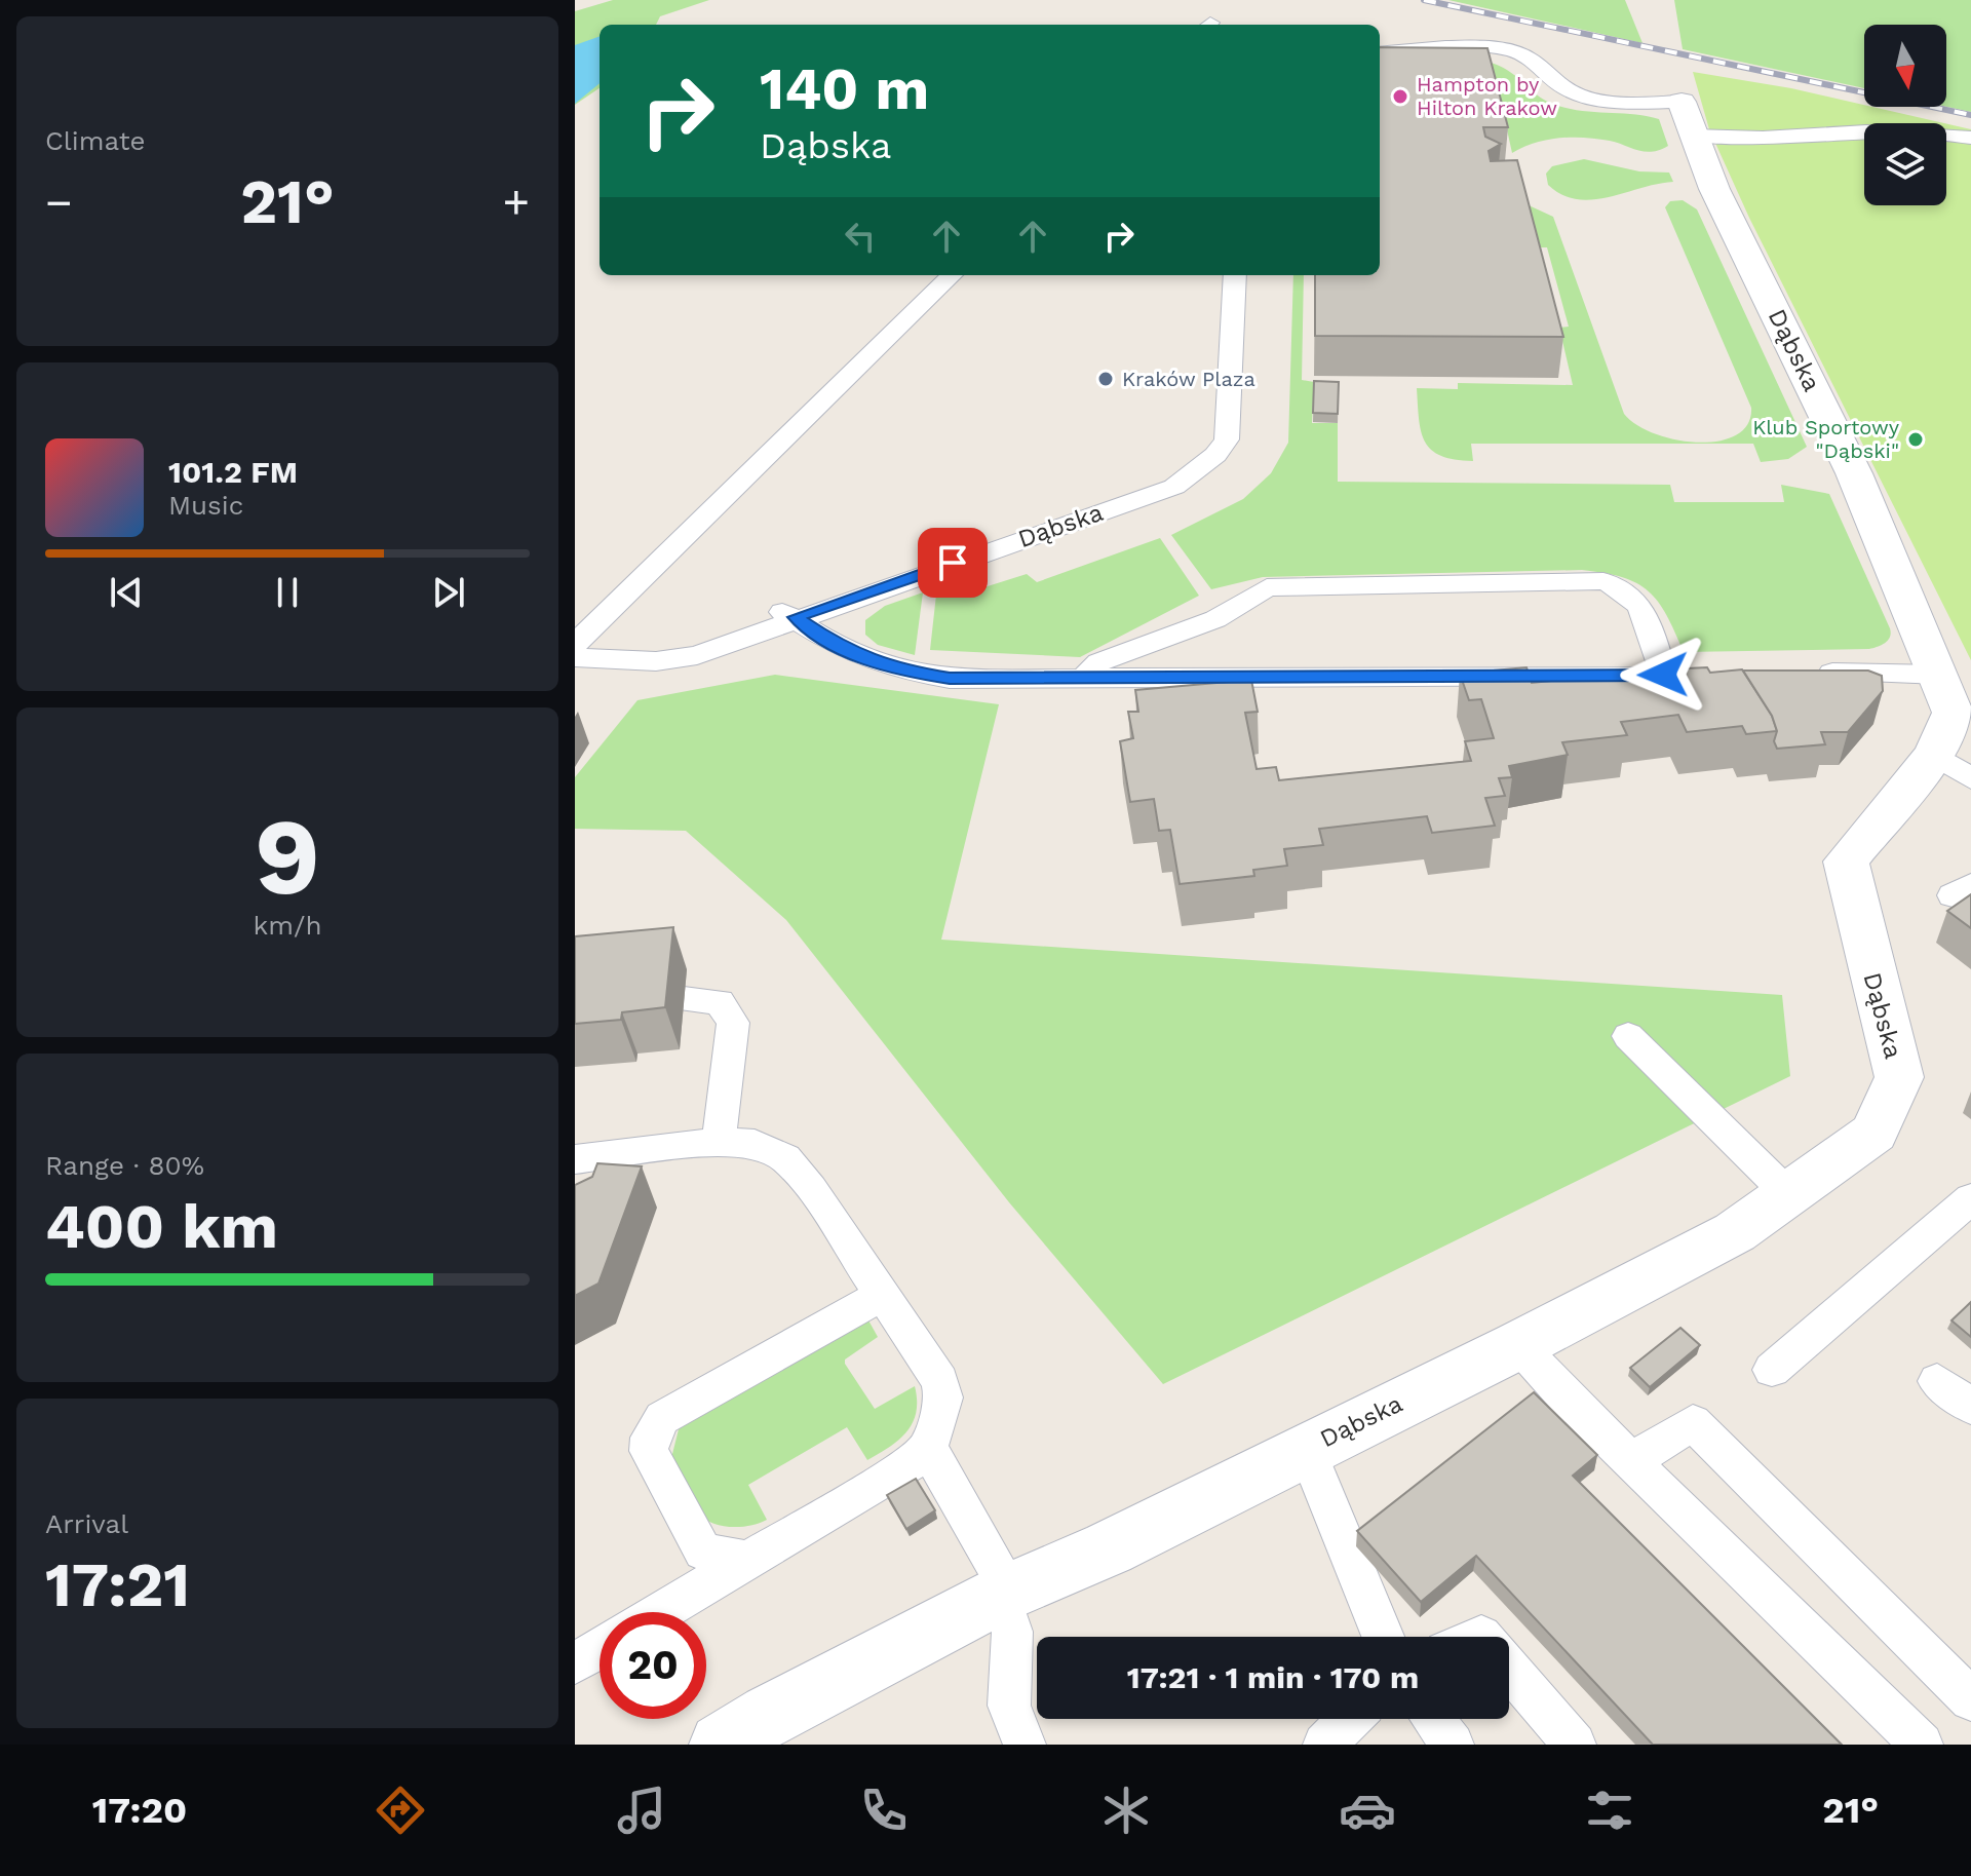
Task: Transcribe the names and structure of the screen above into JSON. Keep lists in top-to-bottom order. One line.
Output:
{"streets":{"street":["Dąbska"]},"places":["Hampton by Hilton Krakow","Kraków Plaza","Klub Sportowy \"Dąbski\""],"north":"bottom","page":{"tile":["Climate",["9","km/h"],["Range · 80%","400 km"],["Arrival","17:21"]],"turn":["140 m","Dąbska"],"heat":["−","21°","+"],"song":["101.2 FM","Music"],"limit":"20","trip":"17:21 · 1 min · 170 m","tabs":["17:20","21°"]}}
